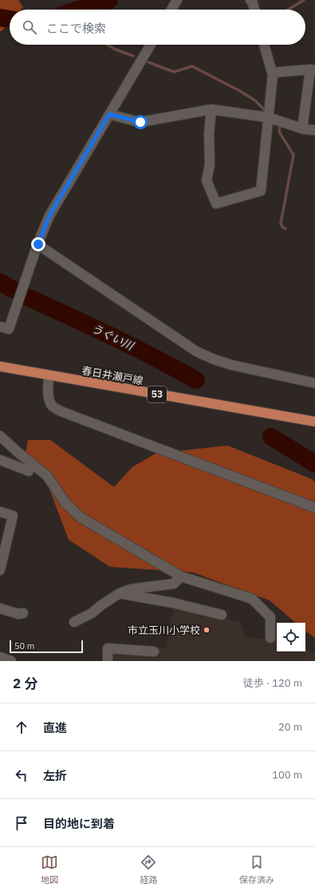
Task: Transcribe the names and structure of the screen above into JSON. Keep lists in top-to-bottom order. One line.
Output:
{"streets":{"main road":["春日井瀬戸線","53"]},"water":["うぐい川"],"places":["市立玉川小学校"],"scale_bar":"50 m","page":{"search":"ここで検索","scale":"50 m","heading":["2 分","徒歩 · 120 m"],"list":[["直進","20 m"],["左折","100 m"],"目的地に到着"],"nav":["地図","経路","保存済み"]}}
